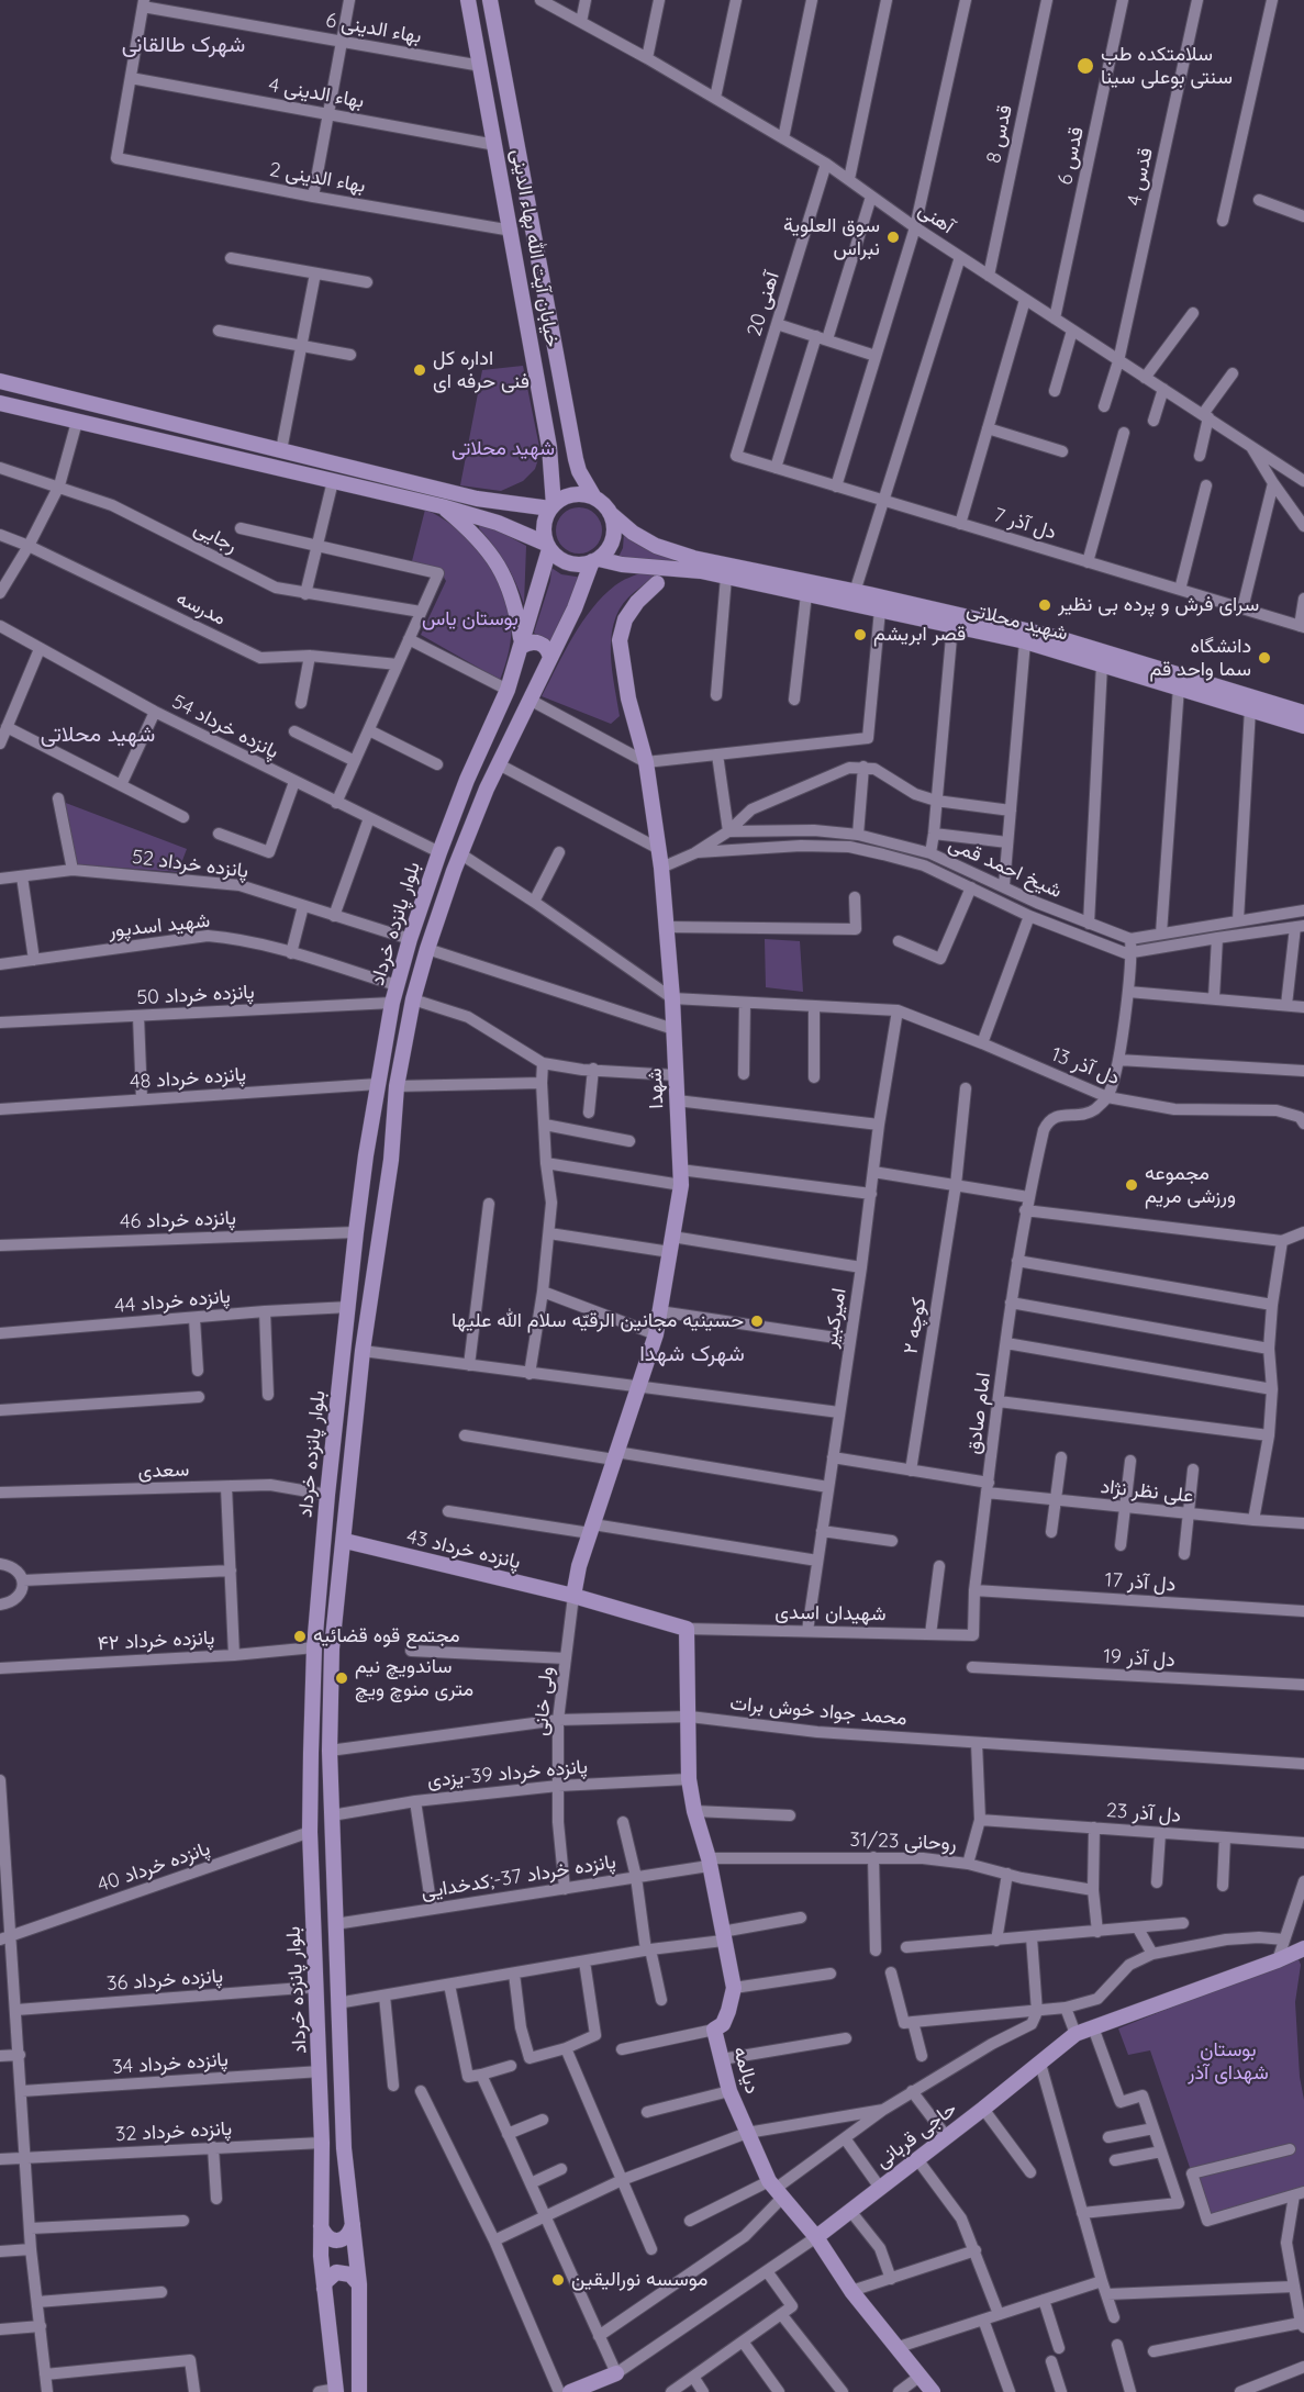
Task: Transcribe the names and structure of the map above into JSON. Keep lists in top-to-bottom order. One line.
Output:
{"streets":{"main road":["خیابان آیت الله بهاء الدینی","شهید محلاتی","بلوار پانزده خرداد","شهدا","پانزده خرداد 43","دیالمه","حاجی قربانی"],"street":["بهاء الدینی 6","بهاء الدینی 4","قدس 8","قدس 6","قدس 4","بهاء الدینی 2","آهنی","آهنی 20","دل آذر 7","رجایی","مدرسه","پانزده خرداد 54","پانزده خرداد 52","شیخ احمد قمی","شهید اسدپور","پانزده خرداد 50","دل آذر 13","پانزده خرداد 48","پانزده خرداد 46","پانزده خرداد 44","امیرکبیر","کوچه ۲","امام صادق","سعدی","علی نظر نژاد","دل آذر 17","شهیدان اسدی","پانزده خرداد ۴۲","دل آذر 19","ولی خانی","محمد جواد خوش برات","پانزده خرداد 39-یزدی","دل آذر 23","روحانی 31/23","پانزده خرداد 40","پانزده خرداد 37-;کدخدایی","پانزده خرداد 36","پانزده خرداد 34","پانزده خرداد 32"]},"crossings":[["بهاء الدینی 6","خیابان آیت الله بهاء الدینی"],["بهاء الدینی 4","بهاء الدینی 2"],["بهاء الدینی 4","خیابان آیت الله بهاء الدینی"],["قدس 8","آهنی"],["قدس 6","آهنی"],["قدس 4","آهنی"],["بهاء الدینی 2","خیابان آیت الله بهاء الدینی"],["آهنی","آهنی 20"],["خیابان آیت الله بهاء الدینی","شهید محلاتی"],["خیابان آیت الله بهاء الدینی","بلوار پانزده خرداد"],["آهنی 20","دل آذر 7"],["شهید محلاتی","بلوار پانزده خرداد"],["پانزده خرداد 54","بلوار پانزده خرداد"],["پانزده خرداد 52","بلوار پانزده خرداد"],["شیخ احمد قمی","شهدا"],["بلوار پانزده خرداد","شهید اسدپور"],["بلوار پانزده خرداد","پانزده خرداد 50"],["بلوار پانزده خرداد","پانزده خرداد 48"],["بلوار پانزده خرداد","پانزده خرداد 46"],["بلوار پانزده خرداد","پانزده خرداد 44"],["بلوار پانزده خرداد","سعدی"],["بلوار پانزده خرداد","پانزده خرداد 43"],["بلوار پانزده خرداد","پانزده خرداد ۴۲"],["بلوار پانزده خرداد","محمد جواد خوش برات"],["بلوار پانزده خرداد","پانزده خرداد 39-یزدی"],["بلوار پانزده خرداد","پانزده خرداد 40"],["بلوار پانزده خرداد","پانزده خرداد 37-;کدخدایی"],["بلوار پانزده خرداد","پانزده خرداد 36"],["بلوار پانزده خرداد","پانزده خرداد 34"],["بلوار پانزده خرداد","پانزده خرداد 32"],["دل آذر 13","شهدا"],["دل آذر 13","امیرکبیر"],["دل آذر 13","امام صادق"],["شهدا","پانزده خرداد 43"],["شهدا","ولی خانی"],["امیرکبیر","علی نظر نژاد"],["امیرکبیر","شهیدان اسدی"],["کوچه ۲","علی نظر نژاد"],["امام صادق","علی نظر نژاد"],["امام صادق","دل آذر 17"],["امام صادق","شهیدان اسدی"],["پانزده خرداد 43","شهیدان اسدی"],["پانزده خرداد 43","ولی خانی"],["پانزده خرداد 43","دیالمه"],["شهیدان اسدی","دیالمه"],["ولی خانی","محمد جواد خوش برات"],["ولی خانی","پانزده خرداد 39-یزدی"],["ولی خانی","پانزده خرداد 37-;کدخدایی"],["محمد جواد خوش برات","دیالمه"],["پانزده خرداد 39-یزدی","دیالمه"],["روحانی 31/23","پانزده خرداد 37-;کدخدایی"],["روحانی 31/23","دیالمه"],["پانزده خرداد 37-;کدخدایی","دیالمه"],["دیالمه","حاجی قربانی"]],"districts":["شهرک طالقانی","شهید محلاتی","شهرک شهدا"],"parks":["شهید محلاتی","بوستان یاس","بوستان شهدای آذر"],"places":["سلامتکده طب سنتی بوعلی سینا","سوق العلوية نبراس","اداره کل فنی حرفه ای","سرای فرش و پرده بی نظیر","قصر ابریشم","دانشگاه سما واحد قم","مجموعه ورزشی مریم","حسینیه مجانین الرقیّه سلام الله علیها","مجتمع قوه قضائیه","ساندویچ نیم متری منوچ ویچ","موسسه نورالیقین"]}
